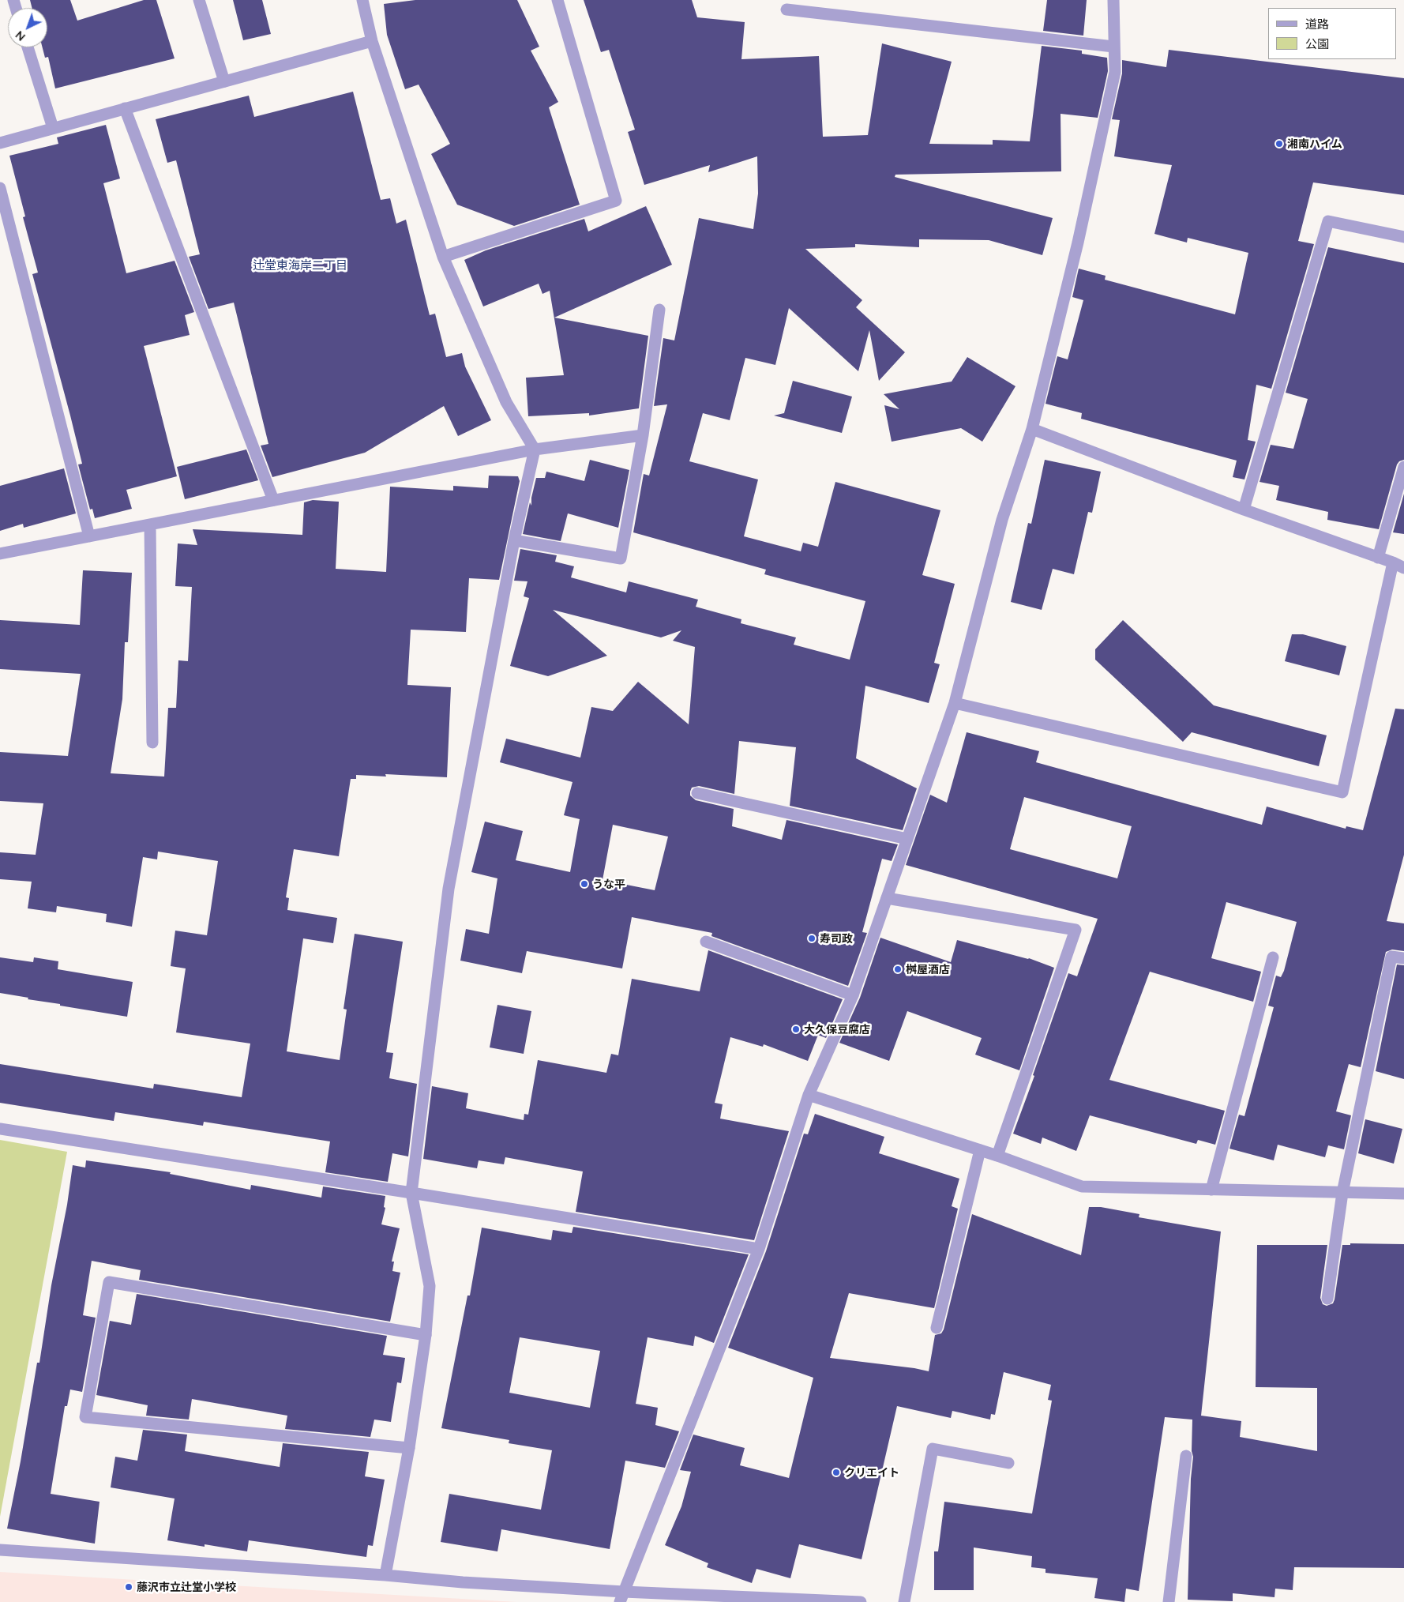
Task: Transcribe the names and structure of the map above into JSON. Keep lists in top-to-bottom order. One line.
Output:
{"districts":["辻堂東海岸二丁目"],"places":["湘南ハイム","うな平","寿司政","桝屋酒店","大久保豆腐店","クリエイト","藤沢市立辻堂小学校"],"legend":["道路","公園"],"north":"bottom left"}
